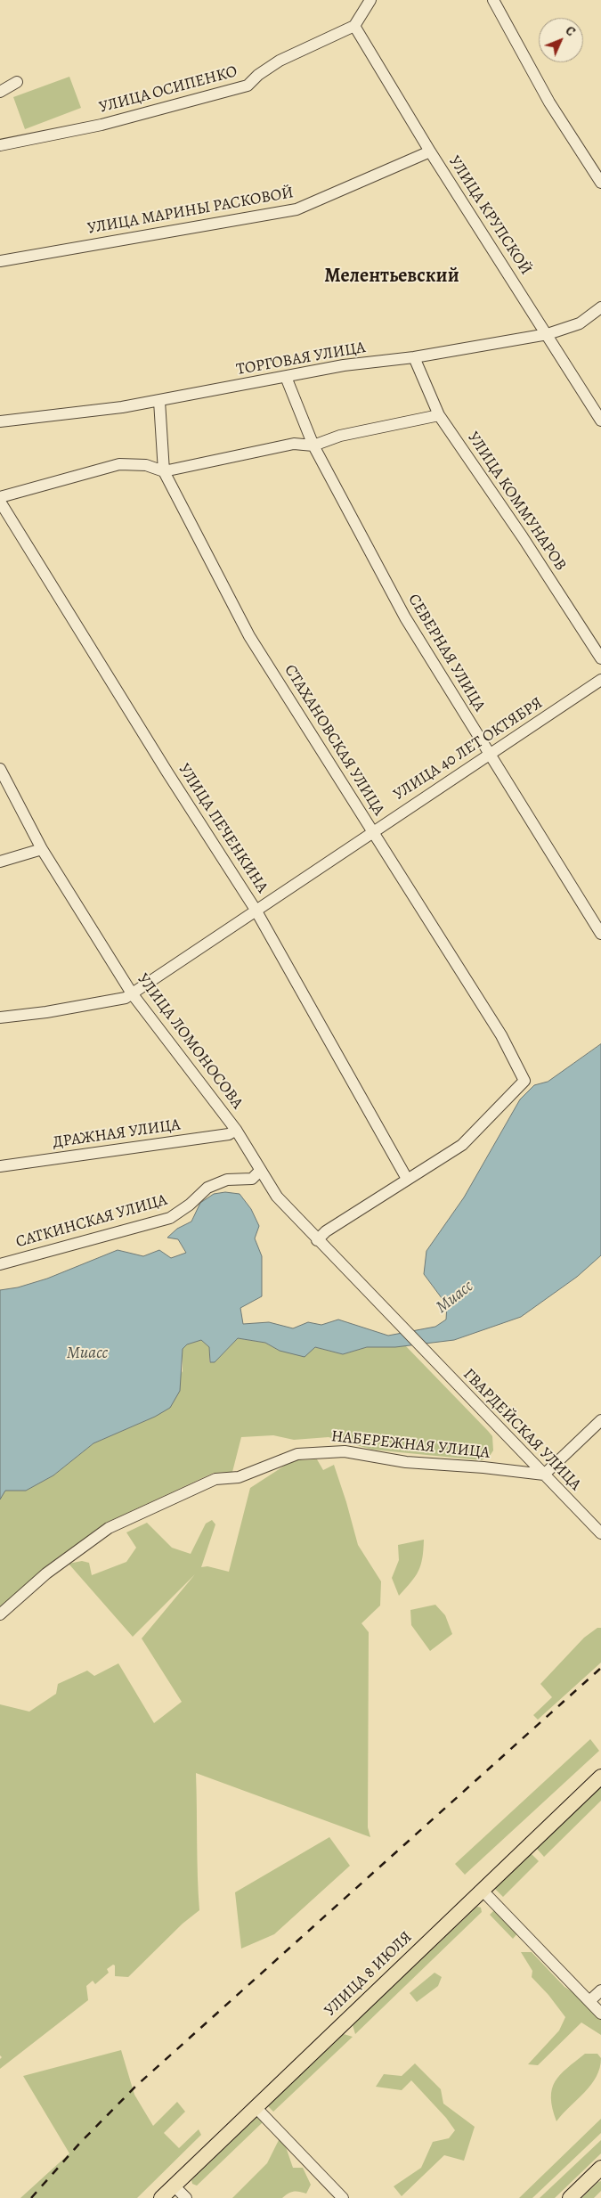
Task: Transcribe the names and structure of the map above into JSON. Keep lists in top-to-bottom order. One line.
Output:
{"streets":{"main road":["УЛИЦА 8 ИЮЛЯ"],"street":["УЛИЦА ОСИПЕНКО","УЛИЦА МАРИНЫ РАСКОВОЙ","УЛИЦА КРУПСКОЙ","ТОРГОВАЯ УЛИЦА","УЛИЦА КОММУНАРОВ","СЕВЕРНАЯ УЛИЦА","СТАХАНОВСКАЯ УЛИЦА","УЛИЦА 40 ЛЕТ ОКТЯБРЯ","УЛИЦА ПЕЧЕНКИНА","УЛИЦА ЛОМОНОСОВА","ДРАЖНАЯ УЛИЦА","САТКИНСКАЯ УЛИЦА","ГВАРДЕЙСКАЯ УЛИЦА","НАБЕРЕЖНАЯ УЛИЦА"]},"crossings":[["УЛИЦА ОСИПЕНКО","УЛИЦА КРУПСКОЙ"],["УЛИЦА МАРИНЫ РАСКОВОЙ","УЛИЦА КРУПСКОЙ"],["УЛИЦА КРУПСКОЙ","ТОРГОВАЯ УЛИЦА"],["ТОРГОВАЯ УЛИЦА","УЛИЦА КОММУНАРОВ"],["ТОРГОВАЯ УЛИЦА","СЕВЕРНАЯ УЛИЦА"],["ТОРГОВАЯ УЛИЦА","СТАХАНОВСКАЯ УЛИЦА"],["СЕВЕРНАЯ УЛИЦА","УЛИЦА 40 ЛЕТ ОКТЯБРЯ"],["СТАХАНОВСКАЯ УЛИЦА","УЛИЦА 40 ЛЕТ ОКТЯБРЯ"],["СТАХАНОВСКАЯ УЛИЦА","УЛИЦА ПЕЧЕНКИНА"],["УЛИЦА 40 ЛЕТ ОКТЯБРЯ","УЛИЦА ПЕЧЕНКИНА"],["УЛИЦА 40 ЛЕТ ОКТЯБРЯ","УЛИЦА ЛОМОНОСОВА"],["УЛИЦА ЛОМОНОСОВА","ДРАЖНАЯ УЛИЦА"],["УЛИЦА ЛОМОНОСОВА","САТКИНСКАЯ УЛИЦА"],["УЛИЦА ЛОМОНОСОВА","ГВАРДЕЙСКАЯ УЛИЦА"],["ГВАРДЕЙСКАЯ УЛИЦА","НАБЕРЕЖНАЯ УЛИЦА"]],"districts":["Мелентьевский"],"water":["Миасс"],"north":"top right"}
